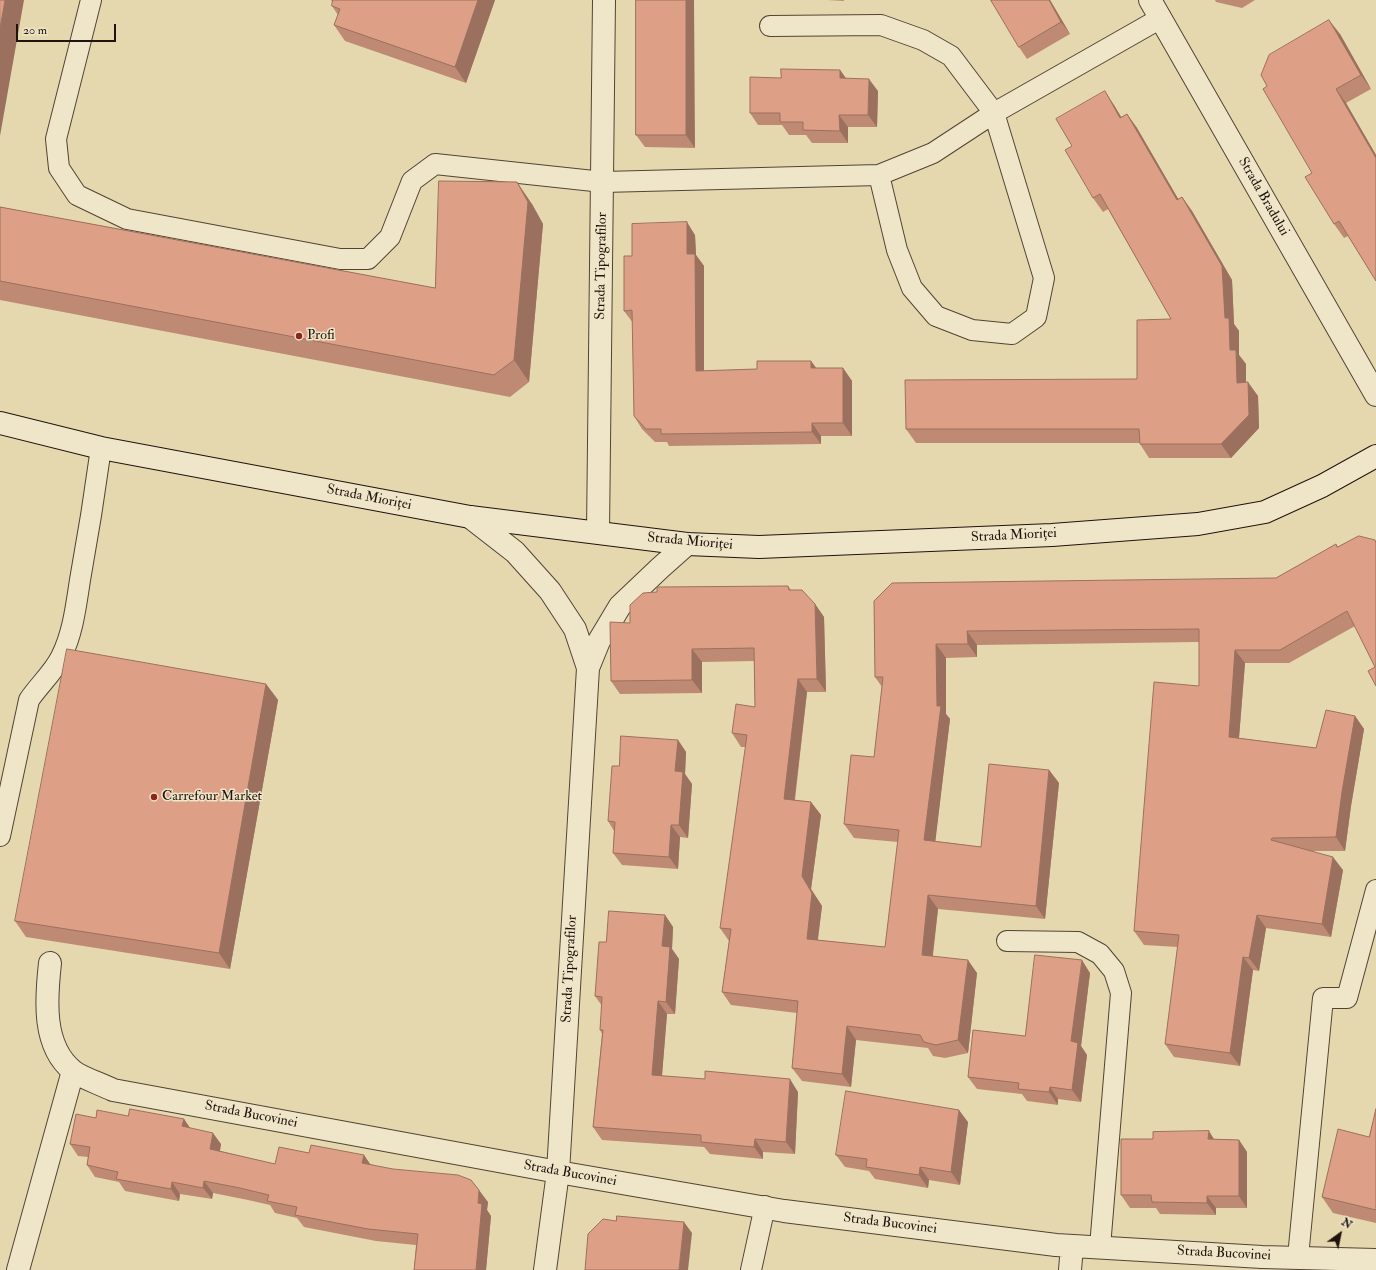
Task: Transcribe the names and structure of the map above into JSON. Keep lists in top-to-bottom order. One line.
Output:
{"streets":{"street":["Strada Bradului","Strada Tipografilor","Strada Mioriței","Strada Bucovinei"]},"crossings":[["Strada Tipografilor","Strada Mioriței"],["Strada Tipografilor","Strada Bucovinei"]],"places":["Profi","Carrefour Market"],"scale_bar":"20 m","north":"top right"}
